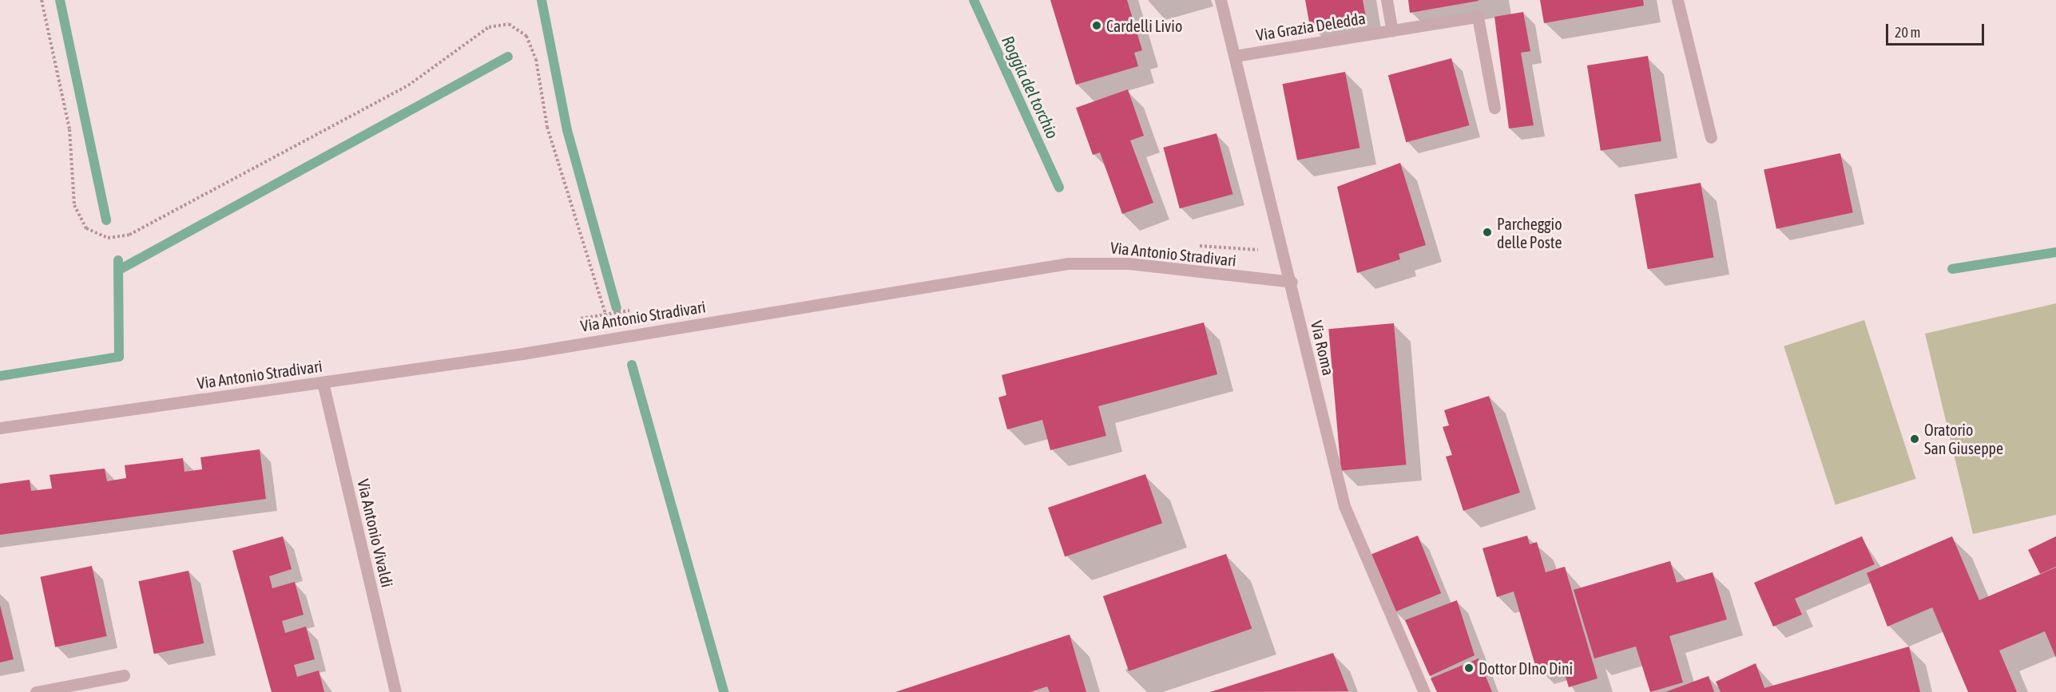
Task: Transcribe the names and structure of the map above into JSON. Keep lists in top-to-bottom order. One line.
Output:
{"streets":{"street":["Via Grazia Deledda","Via Antonio Stradivari","Via Roma","Via Antonio Vivaldi"]},"crossings":[["Via Grazia Deledda","Via Roma"],["Via Antonio Stradivari","Via Roma"],["Via Antonio Stradivari","Via Antonio Vivaldi"]],"water":["Roggia del torchio"],"places":["Cardelli Livio","Parcheggio delle Poste","Oratorio San Giuseppe","Dottor DIno Dini"],"scale_bar":"20 m"}
